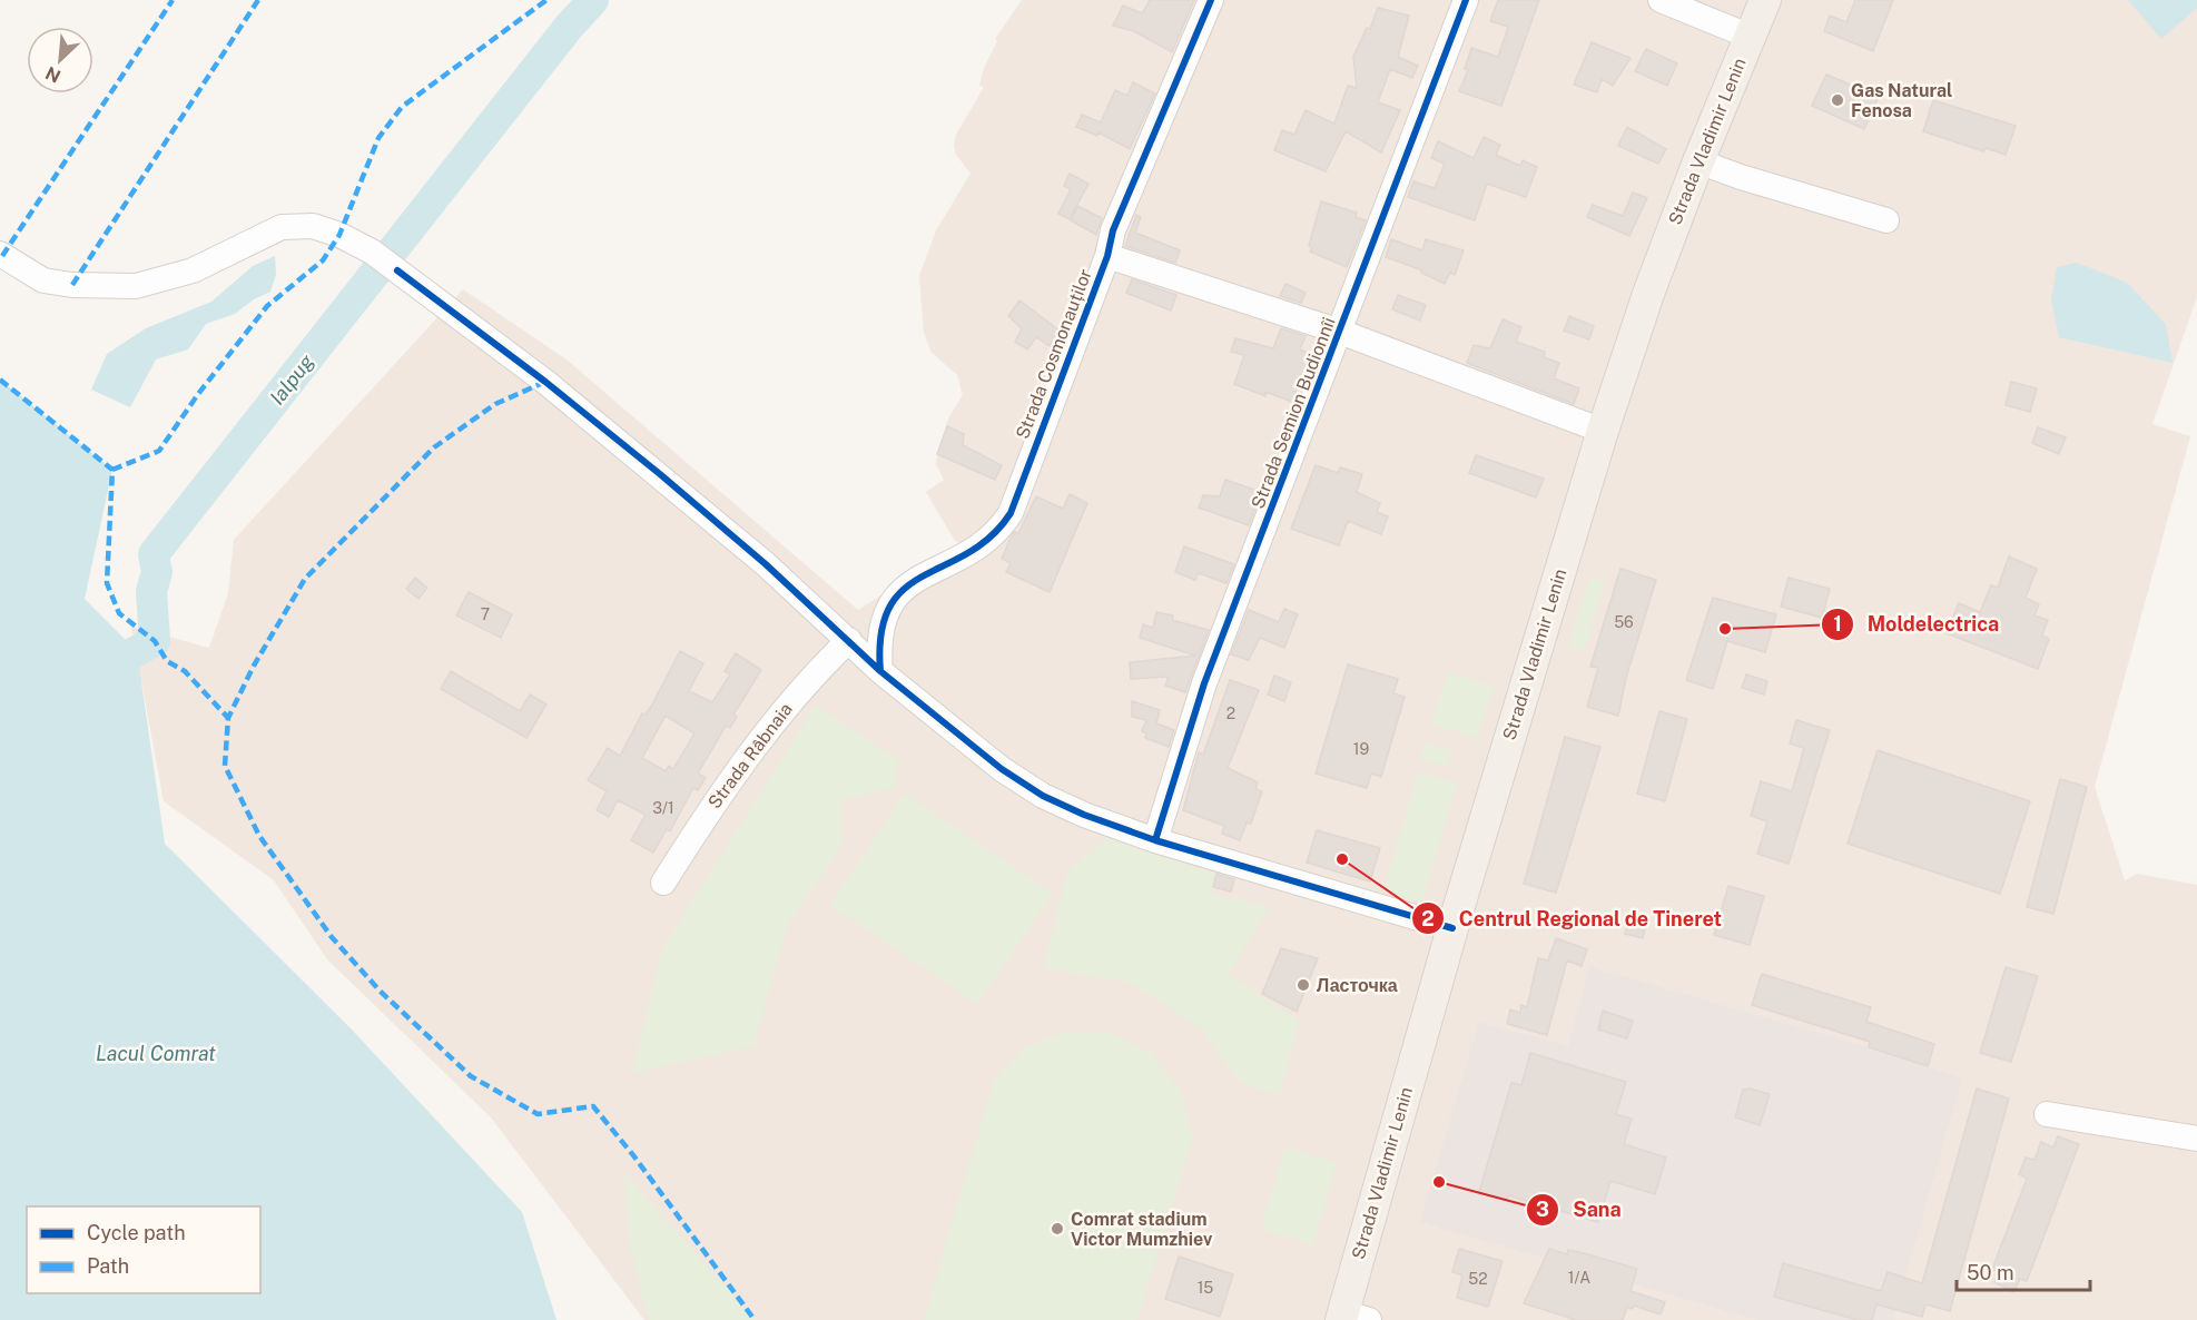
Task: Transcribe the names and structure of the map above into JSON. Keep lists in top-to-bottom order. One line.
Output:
{"streets":{"main road":["Strada Vladimir Lenin"],"street":["Strada Cosmonauților","Strada Semion Budionnîi","Strada Râbnaia"]},"water":["Ialpug","Lacul Comrat"],"places":["Gas Natural Fenosa","Moldelectrica","Centrul Regional de Tineret","Ласточка","Sana","Comrat stadium Victor Mumzhiev"],"house_numbers":["7","56","2","19","3/1","1/A","52","15"],"legend":["Cycle path","Path"],"scale_bar":"50 m","north":"bottom left"}
